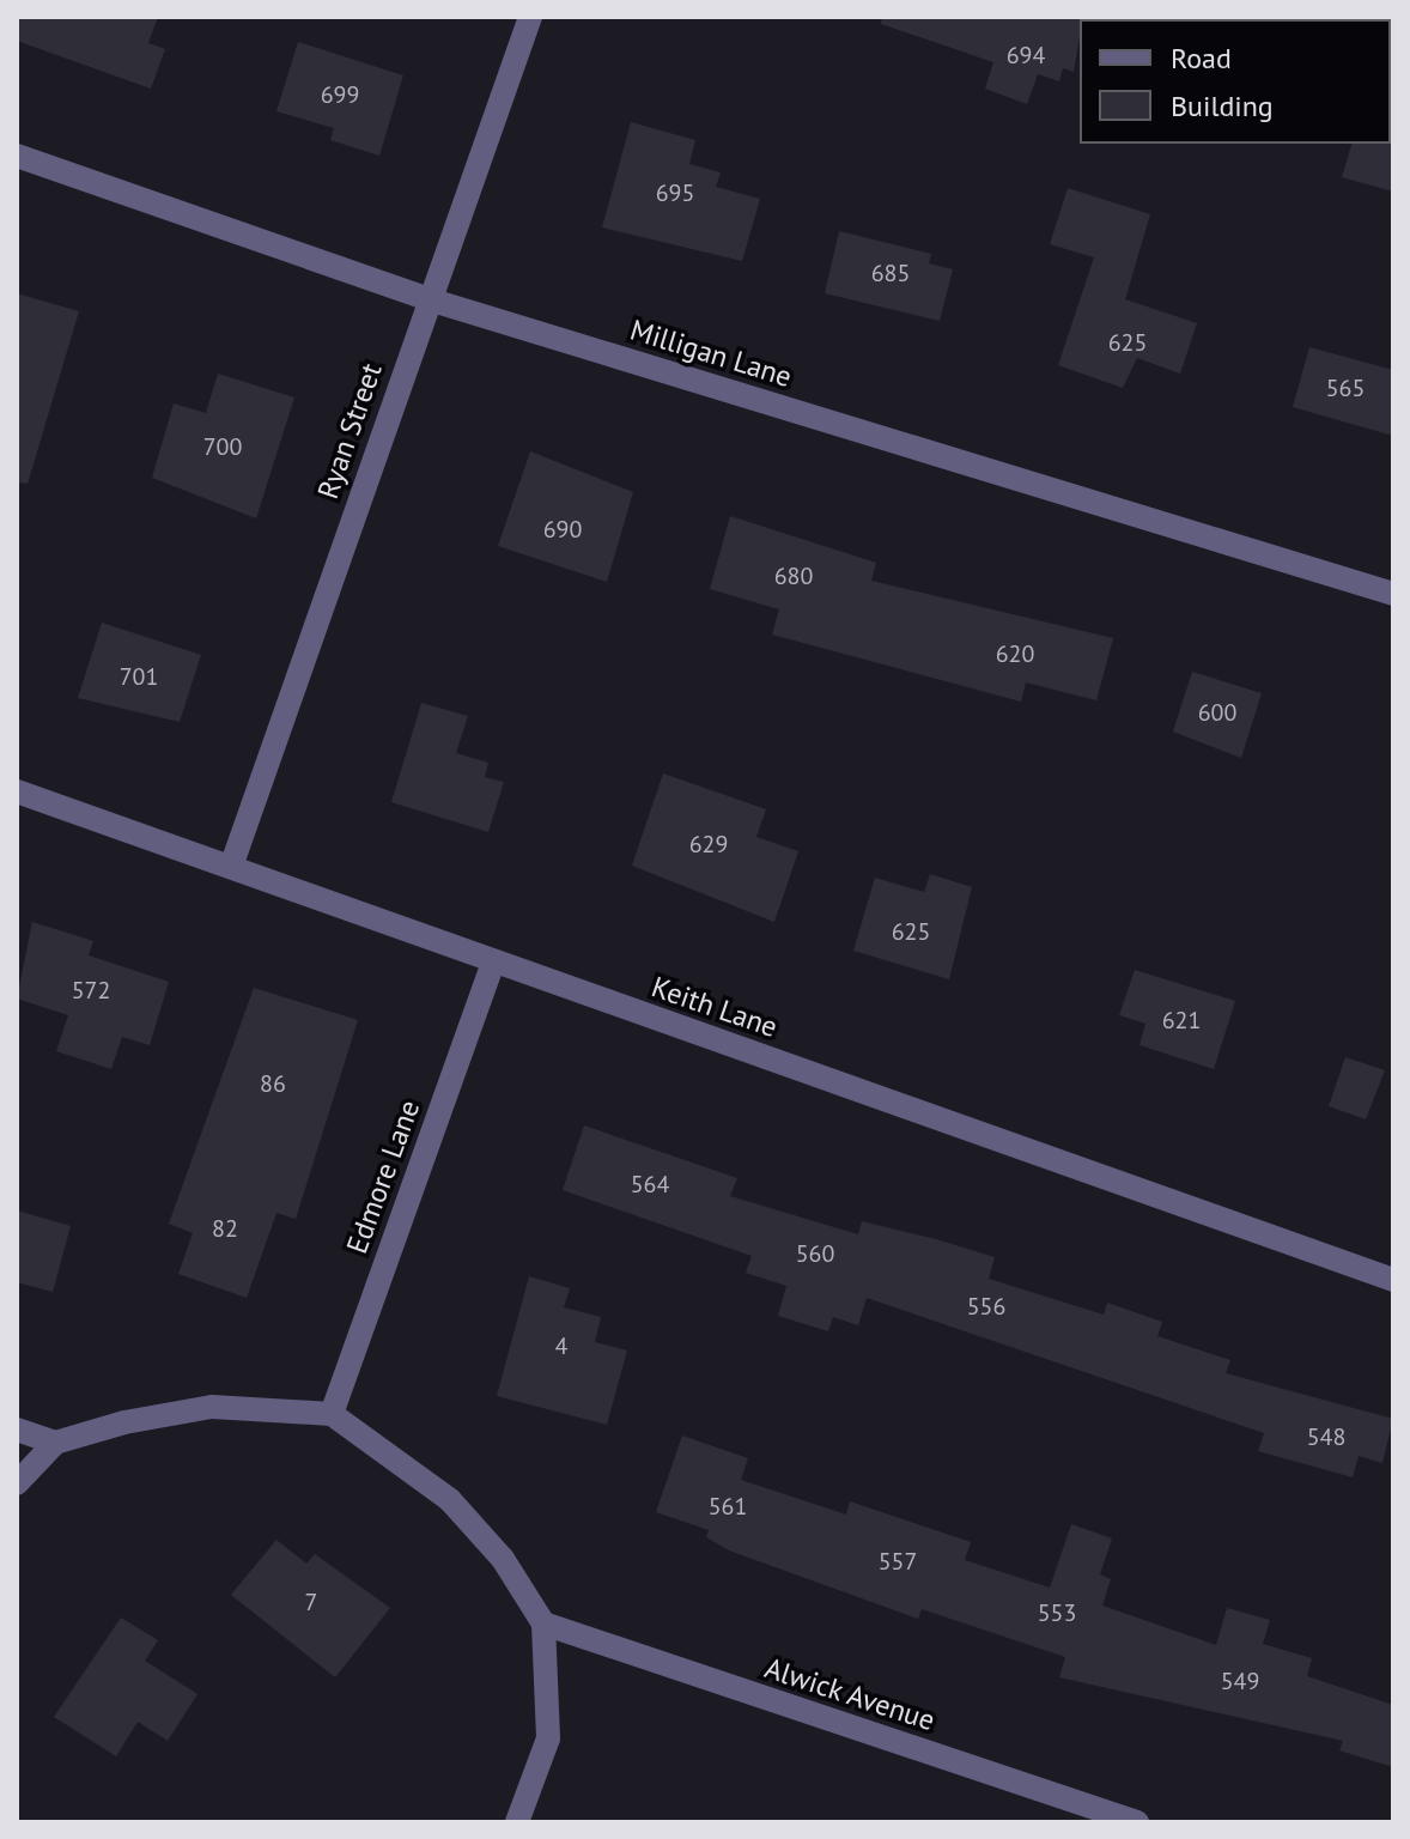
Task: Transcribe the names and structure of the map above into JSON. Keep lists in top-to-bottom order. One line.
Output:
{"streets":{"street":["Milligan Lane","Ryan Street","Keith Lane","Edmore Lane","Alwick Avenue"]},"crossings":[["Milligan Lane","Ryan Street"],["Ryan Street","Keith Lane"],["Keith Lane","Edmore Lane"]],"house_numbers":["694","699","695","685","625","565","700","690","680","620","701","600","629","625","572","621","86","564","82","560","556","4","548","561","557","7","553","549"],"legend":["Road","Building"]}
